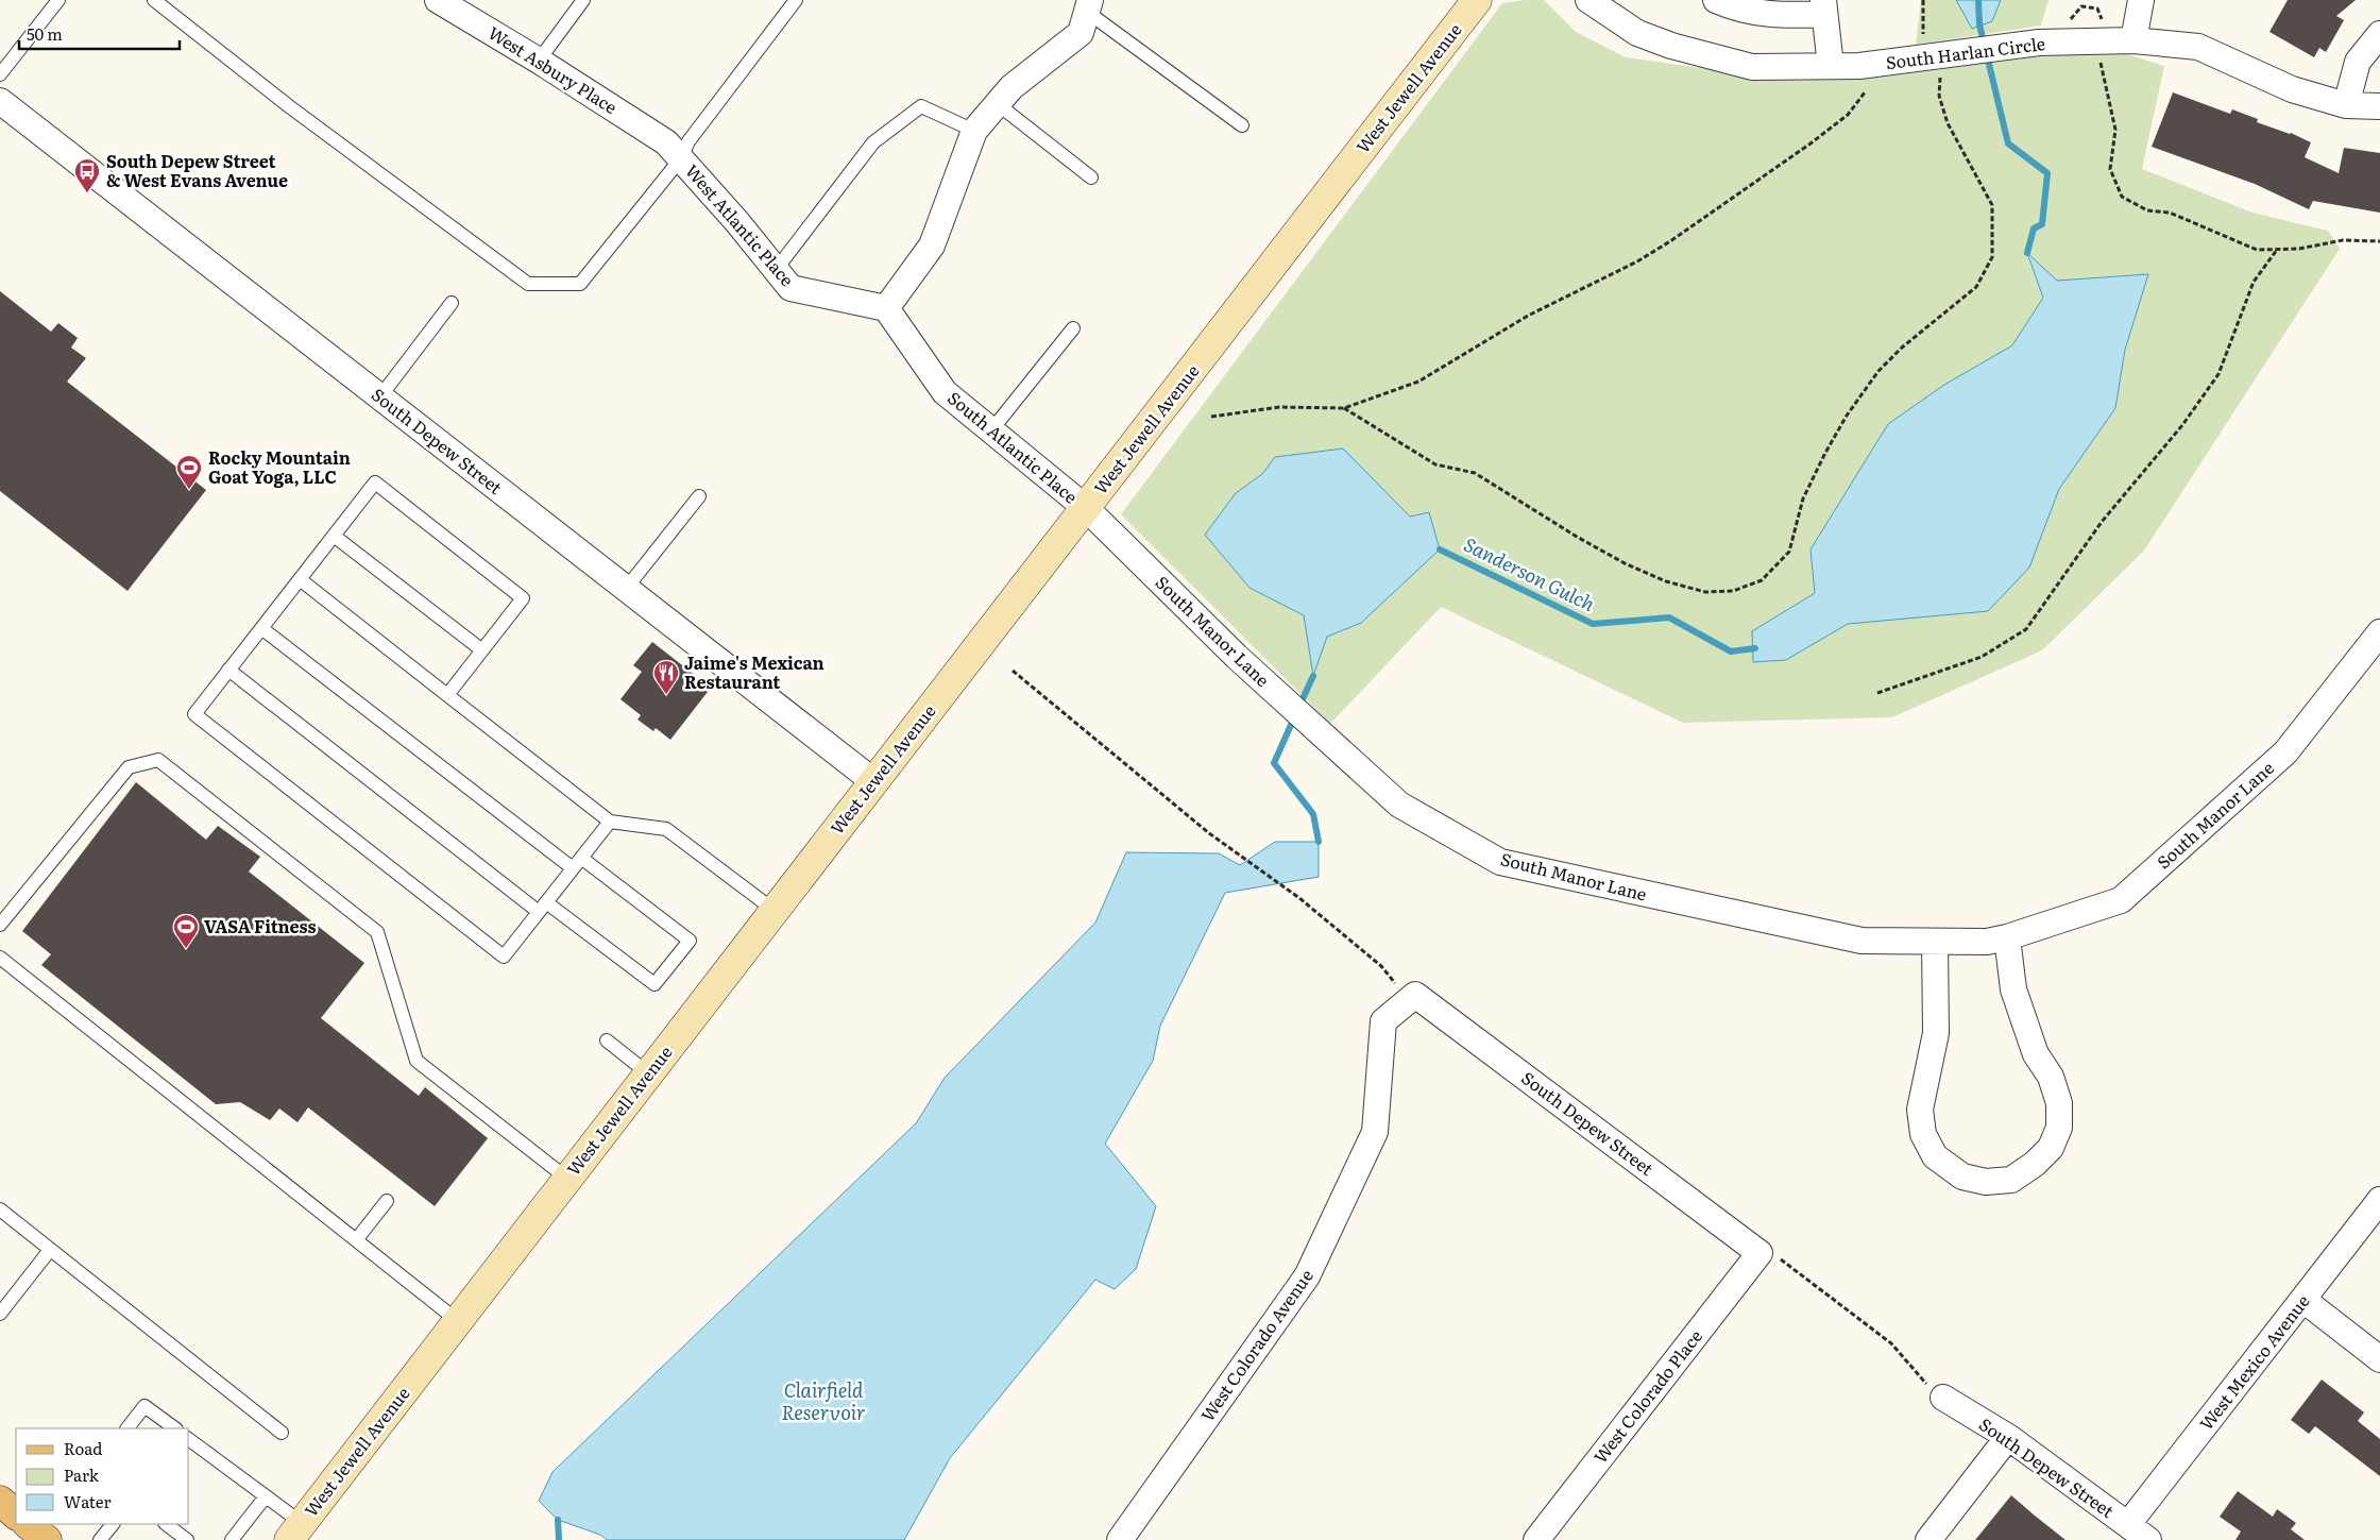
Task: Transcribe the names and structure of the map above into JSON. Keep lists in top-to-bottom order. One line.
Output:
{"streets":{"main road":["West Jewell Avenue"],"street":["South Harlan Circle","West Asbury Place","West Atlantic Place","South Depew Street","South Atlantic Place","South Manor Lane","West Colorado Avenue","West Mexico Avenue","West Colorado Place"]},"crossings":[["West Asbury Place","West Atlantic Place"],["West Jewell Avenue","South Depew Street"],["West Jewell Avenue","South Atlantic Place"],["West Jewell Avenue","South Manor Lane"],["West Atlantic Place","South Atlantic Place"],["South Depew Street","West Colorado Avenue"],["South Depew Street","West Mexico Avenue"],["South Depew Street","West Colorado Place"],["South Atlantic Place","South Manor Lane"]],"water":["Sanderson Gulch","Clairfield Reservoir"],"places":{"bus stop":["South Depew Street & West Evans Avenue"],"sports":["Rocky Mountain Goat Yoga, LLC","VASA Fitness"],"restaurant":["Jaime's Mexican Restaurant"]},"legend":["Road","Park","Water"],"scale_bar":"50 m"}
